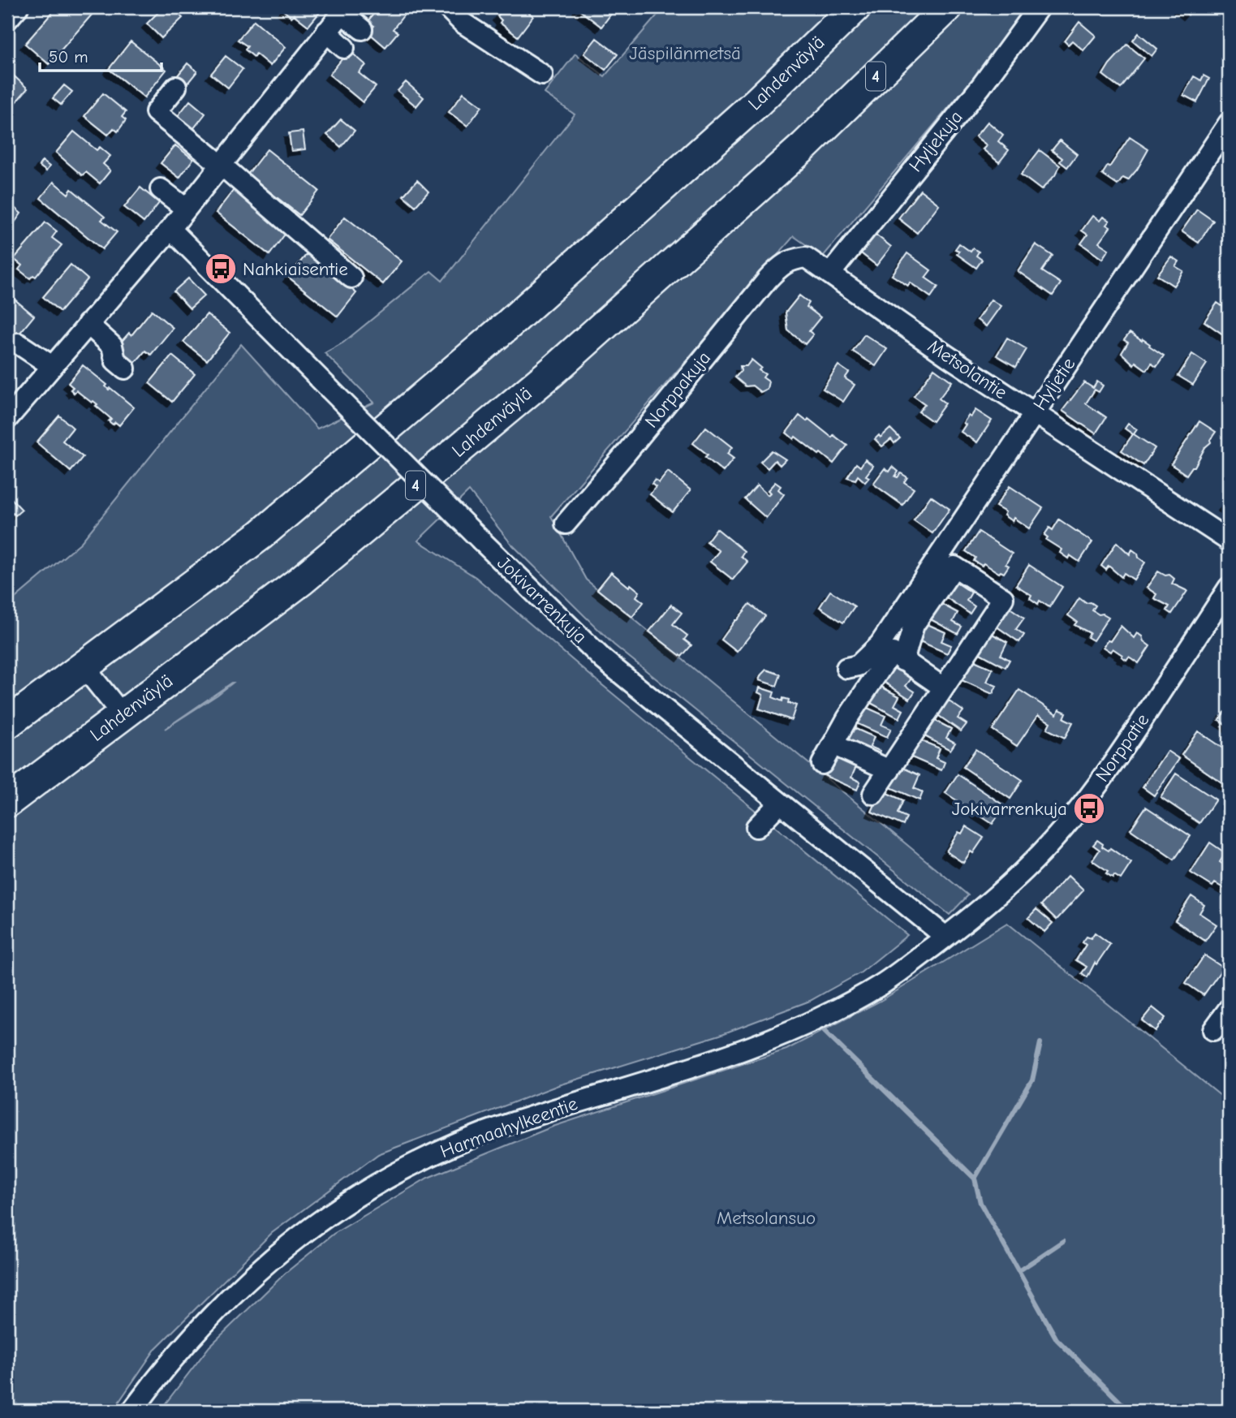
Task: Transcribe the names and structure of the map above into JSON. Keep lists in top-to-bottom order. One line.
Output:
{"streets":{"highway":["Lahdenväylä","4"],"street":["Hyljekuja","Metsolantie","Hyljetie","Norppakuja","Jokivarrenkuja","Norppatie","Harmaahylkeentie"]},"crossings":[["Hyljekuja","Metsolantie"],["Metsolantie","Hyljetie"],["Metsolantie","Norppakuja"],["Jokivarrenkuja","Norppatie"],["Jokivarrenkuja","Harmaahylkeentie"],["Norppatie","Harmaahylkeentie"]],"parks":["Jäspilänmetsä","Metsolansuo"],"places":{"bus stop":["Nahkiaisentie","Jokivarrenkuja"]},"scale_bar":"50 m"}
